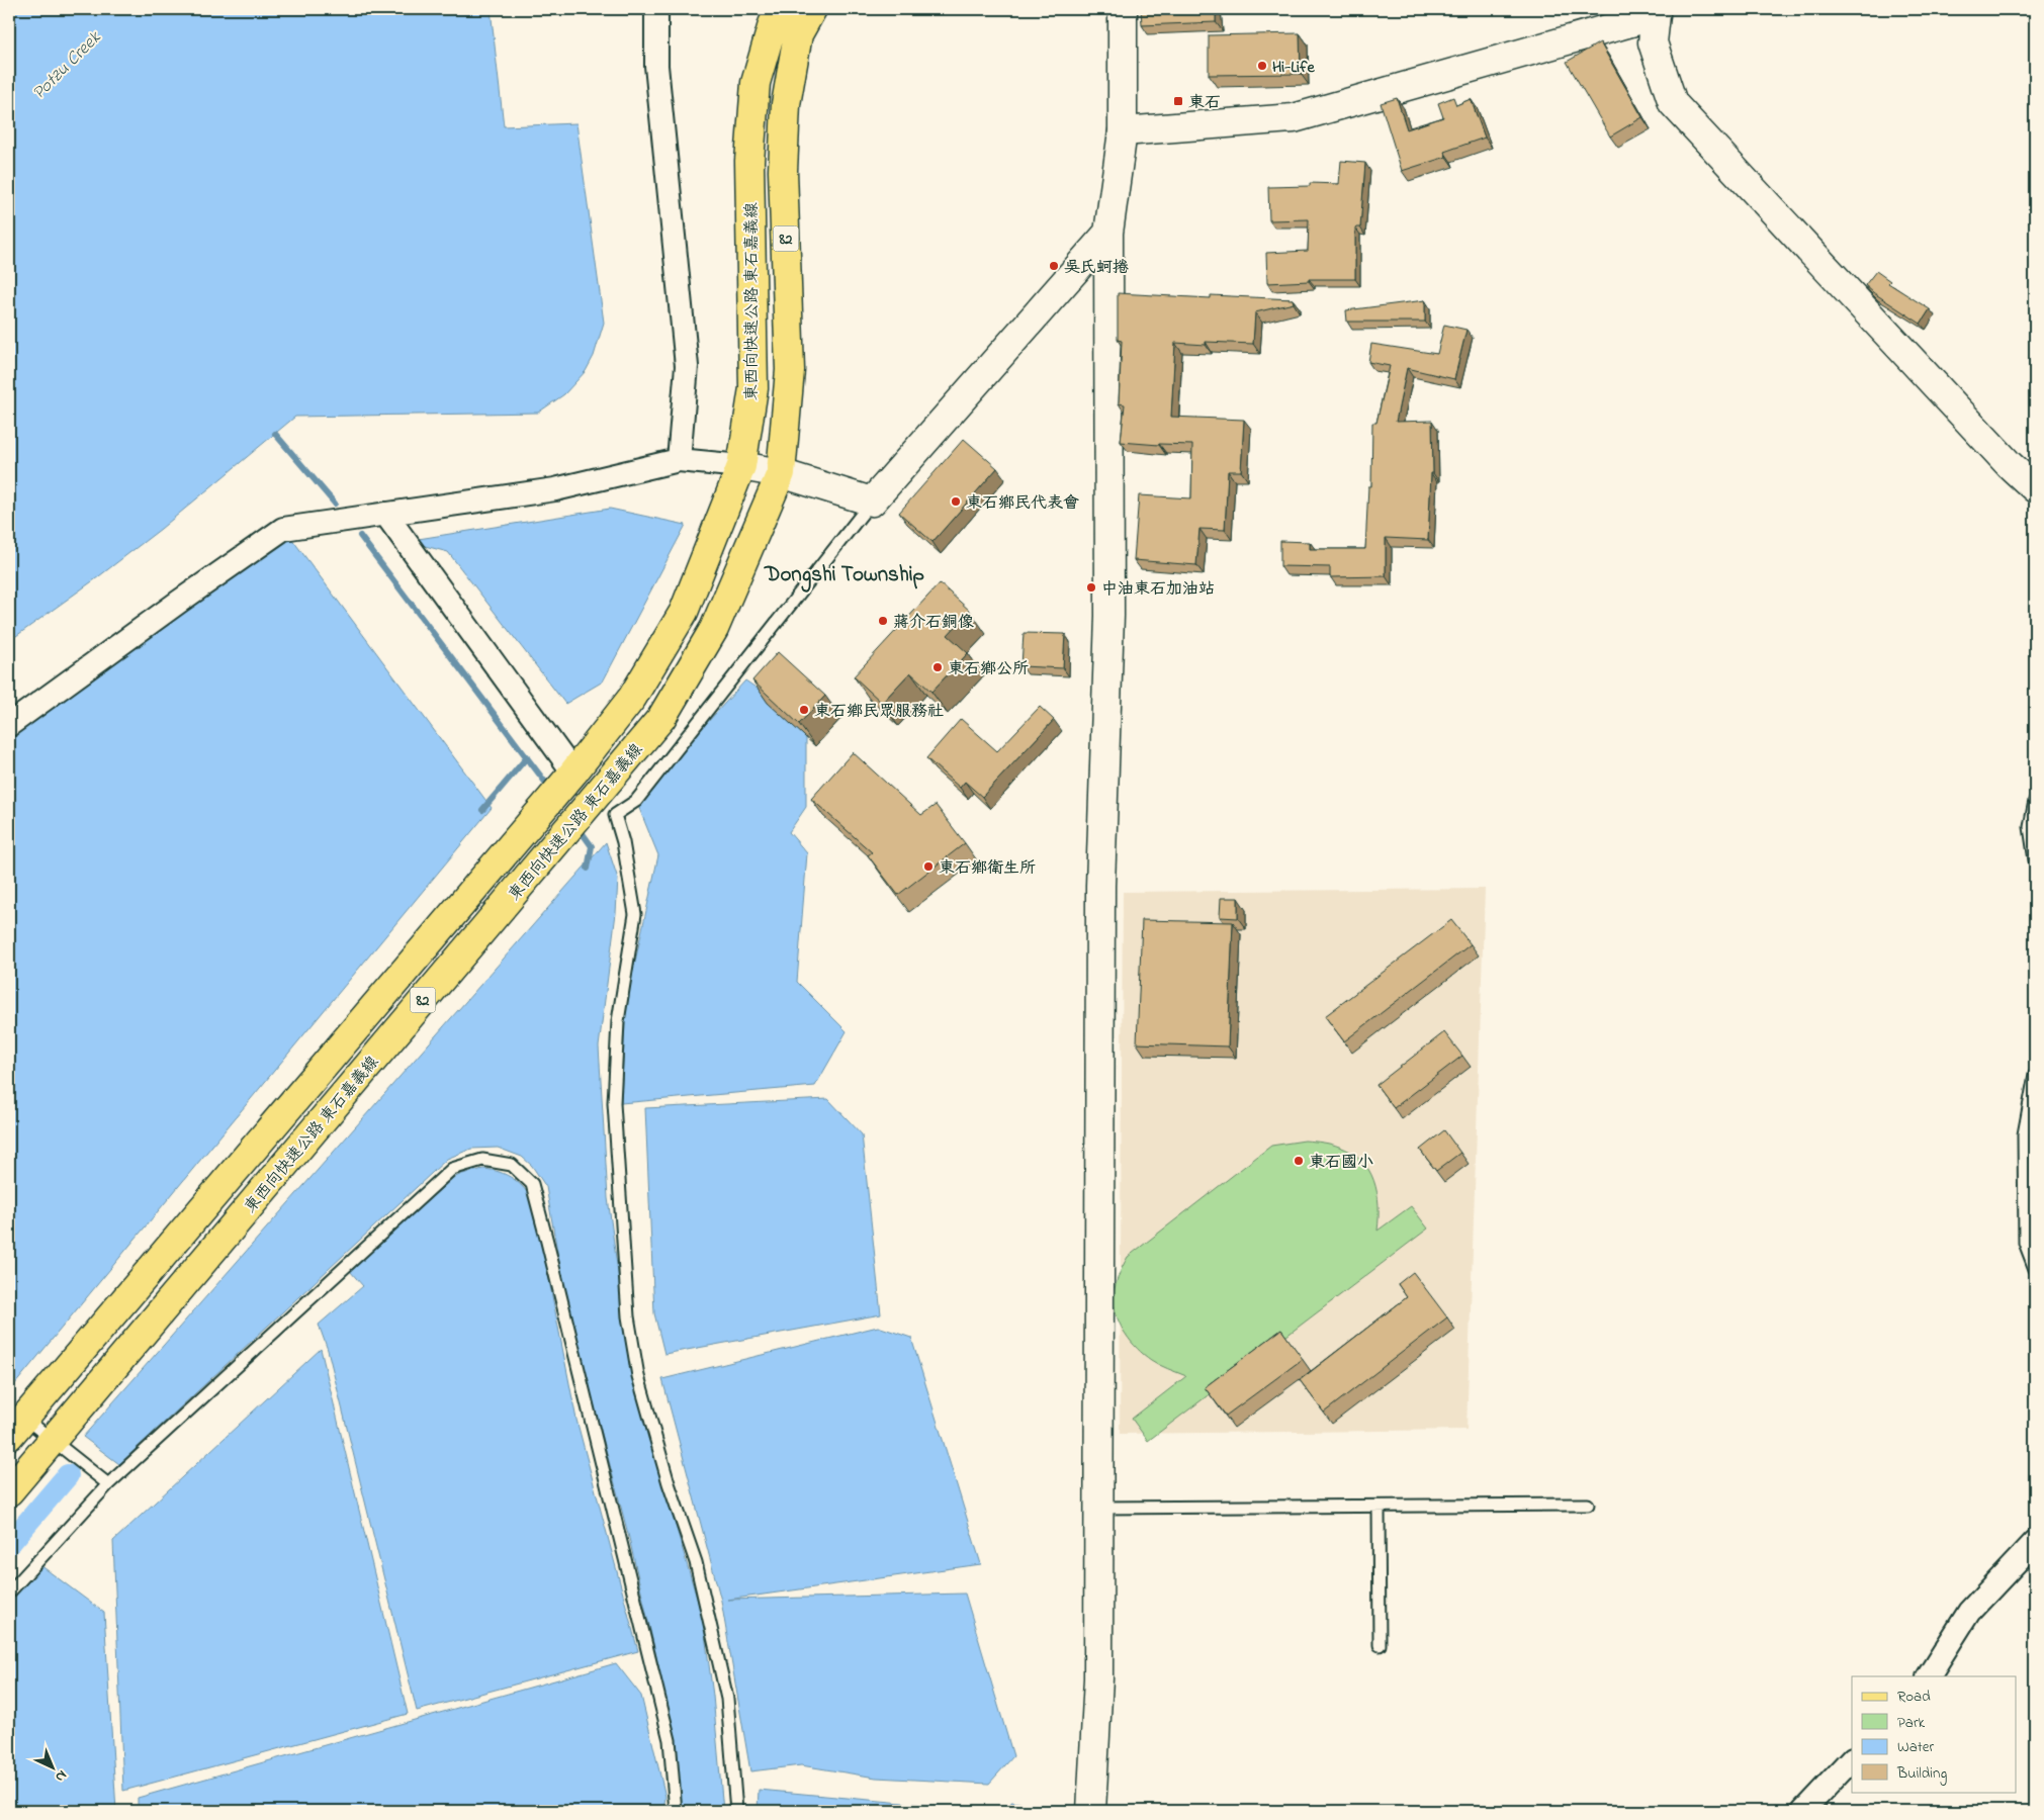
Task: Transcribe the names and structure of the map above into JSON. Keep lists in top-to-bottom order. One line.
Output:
{"streets":{"main road":["82","東西向快速公路 東石嘉義線"]},"districts":["Dongshi Township"],"water":["Potzu Creek"],"places":{"other":["Hi-Life","吳氏蚵捲","東石鄉民代表會","中油東石加油站","蔣介石銅像","東石鄉公所","東石鄉民眾服務社","東石鄉衛生所","東石國小"],"transit":["東石"]},"legend":["Road","Park","Water","Building"],"north":"bottom right"}
